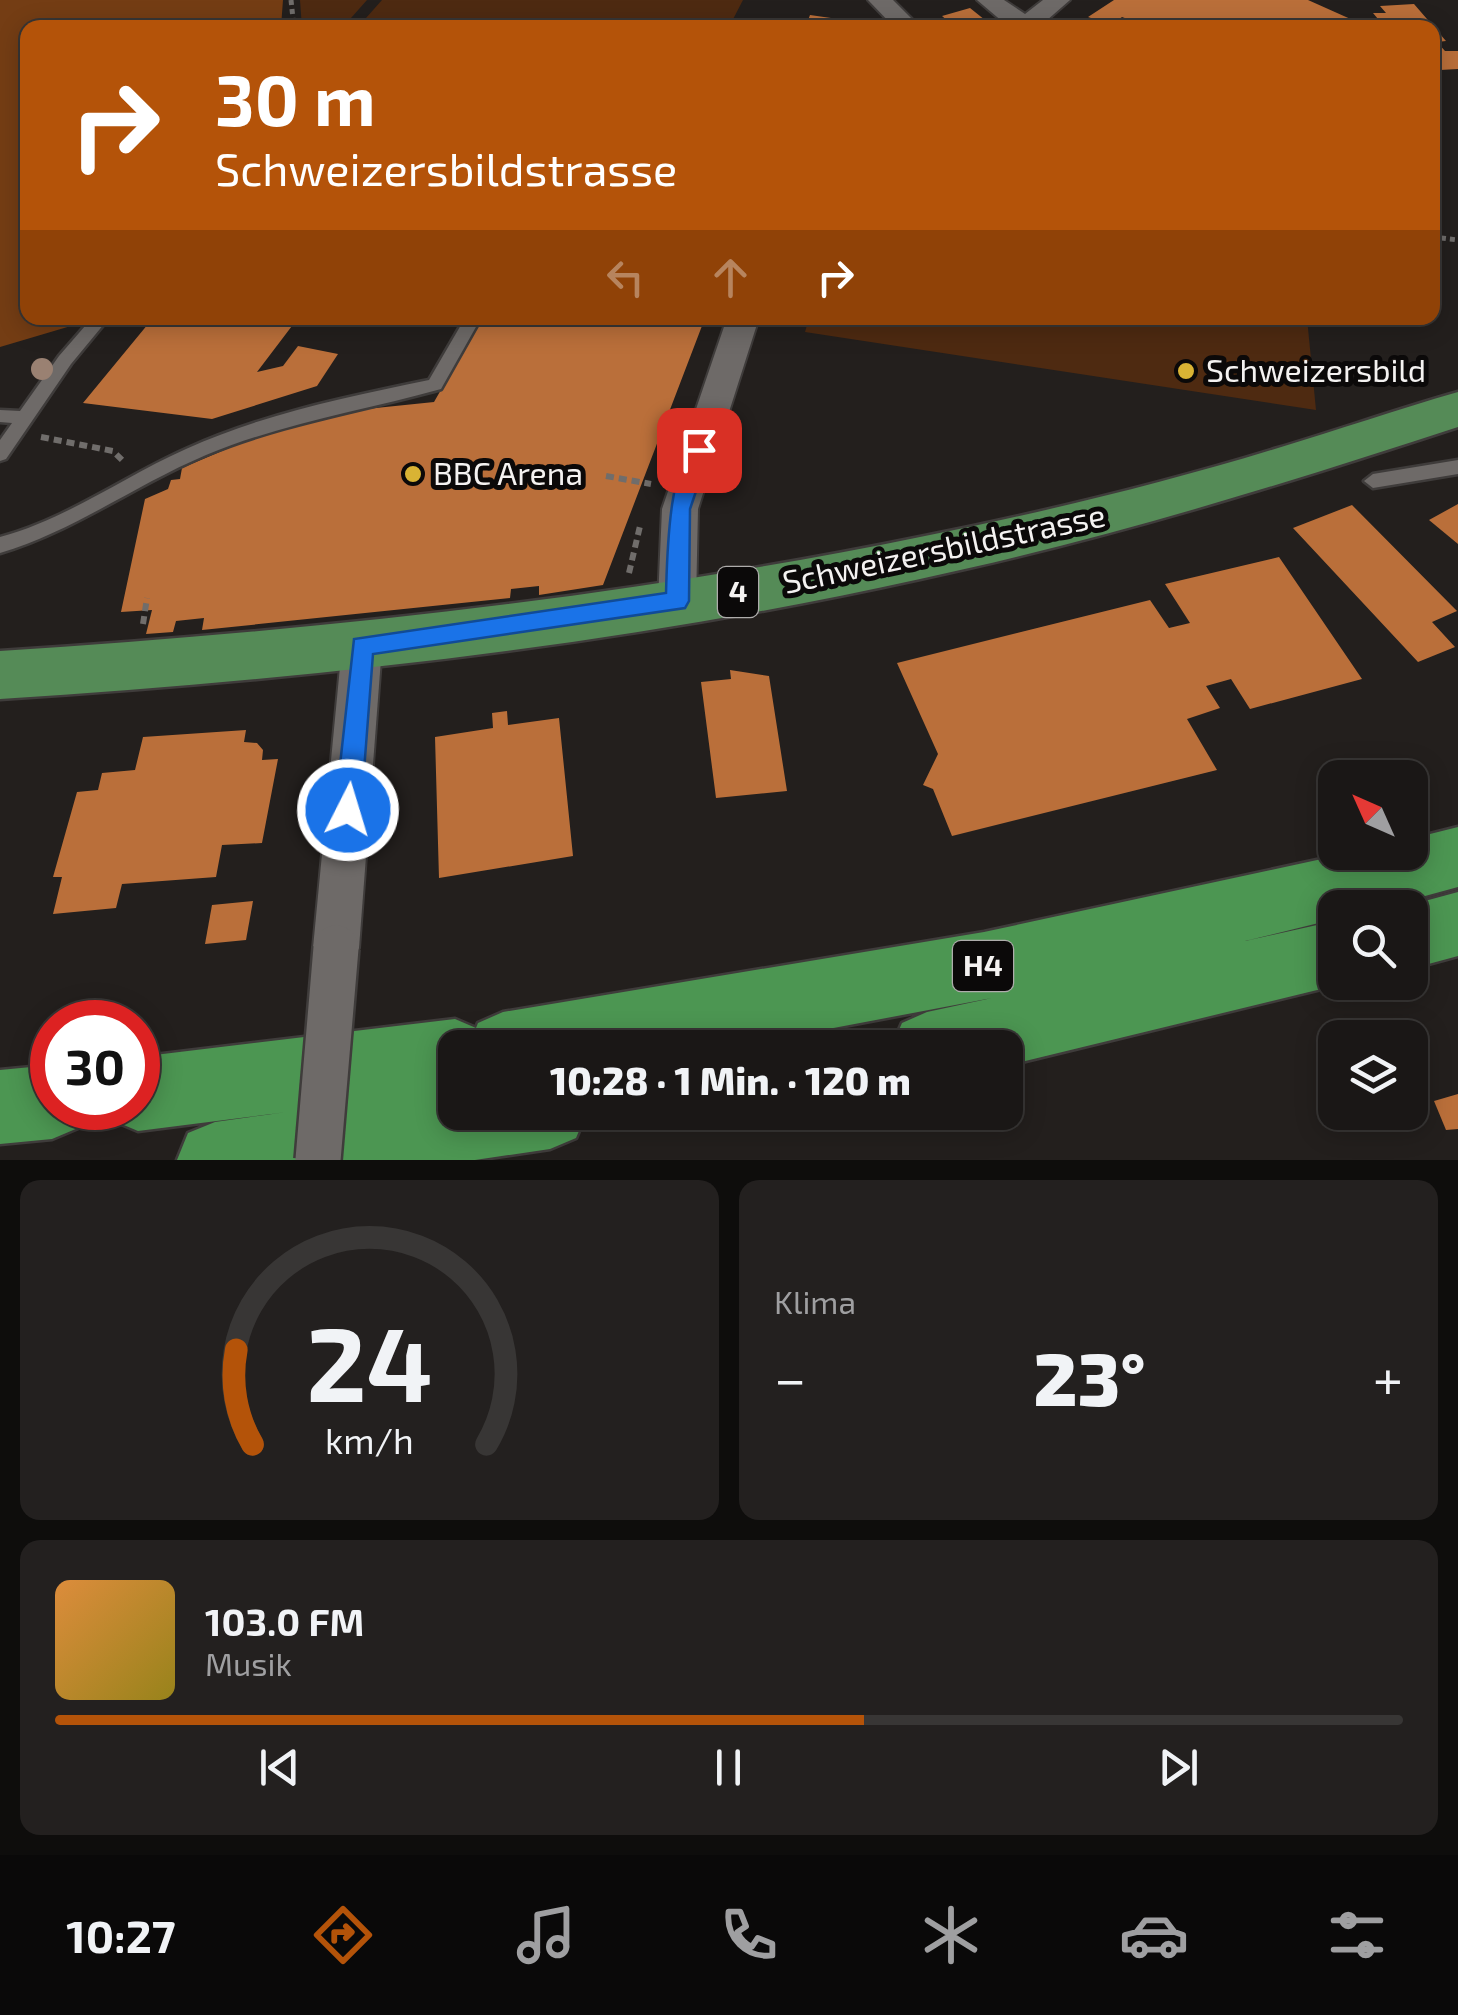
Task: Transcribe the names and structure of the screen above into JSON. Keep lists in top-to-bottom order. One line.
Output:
{"streets":{"highway":["H4"],"main road":["Schweizersbildstrasse","4"]},"places":["Schweizersbild","BBC Arena"],"north":"top left","page":{"turn":["30 m","Schweizersbildstrasse"],"limit":"30","trip":"10:28 · 1 Min. · 120 m","tile":"Klima","heat":["−","23°","+"],"song":["103.0 FM","Musik"],"tabs":"10:27","gauge":["24","km/h"]}}
